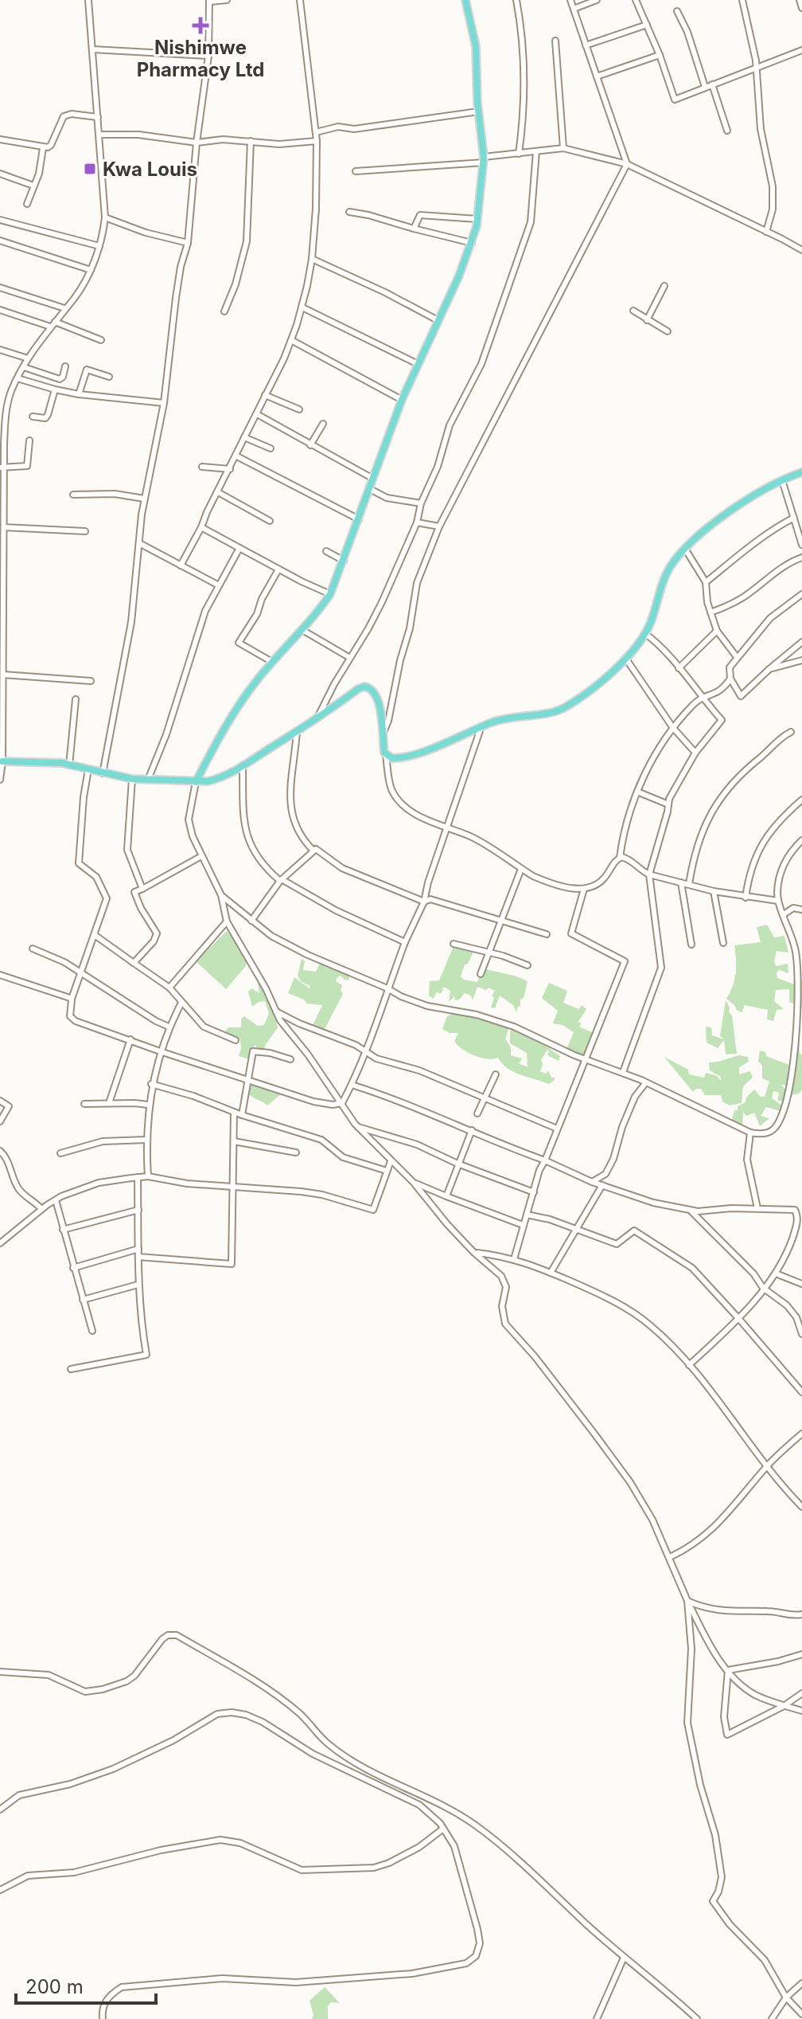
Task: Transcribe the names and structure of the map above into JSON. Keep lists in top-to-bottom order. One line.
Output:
{"places":{"health":["Nishimwe Pharmacy Ltd"],"transit":["Kwa Louis"]},"scale_bar":"200 m"}
